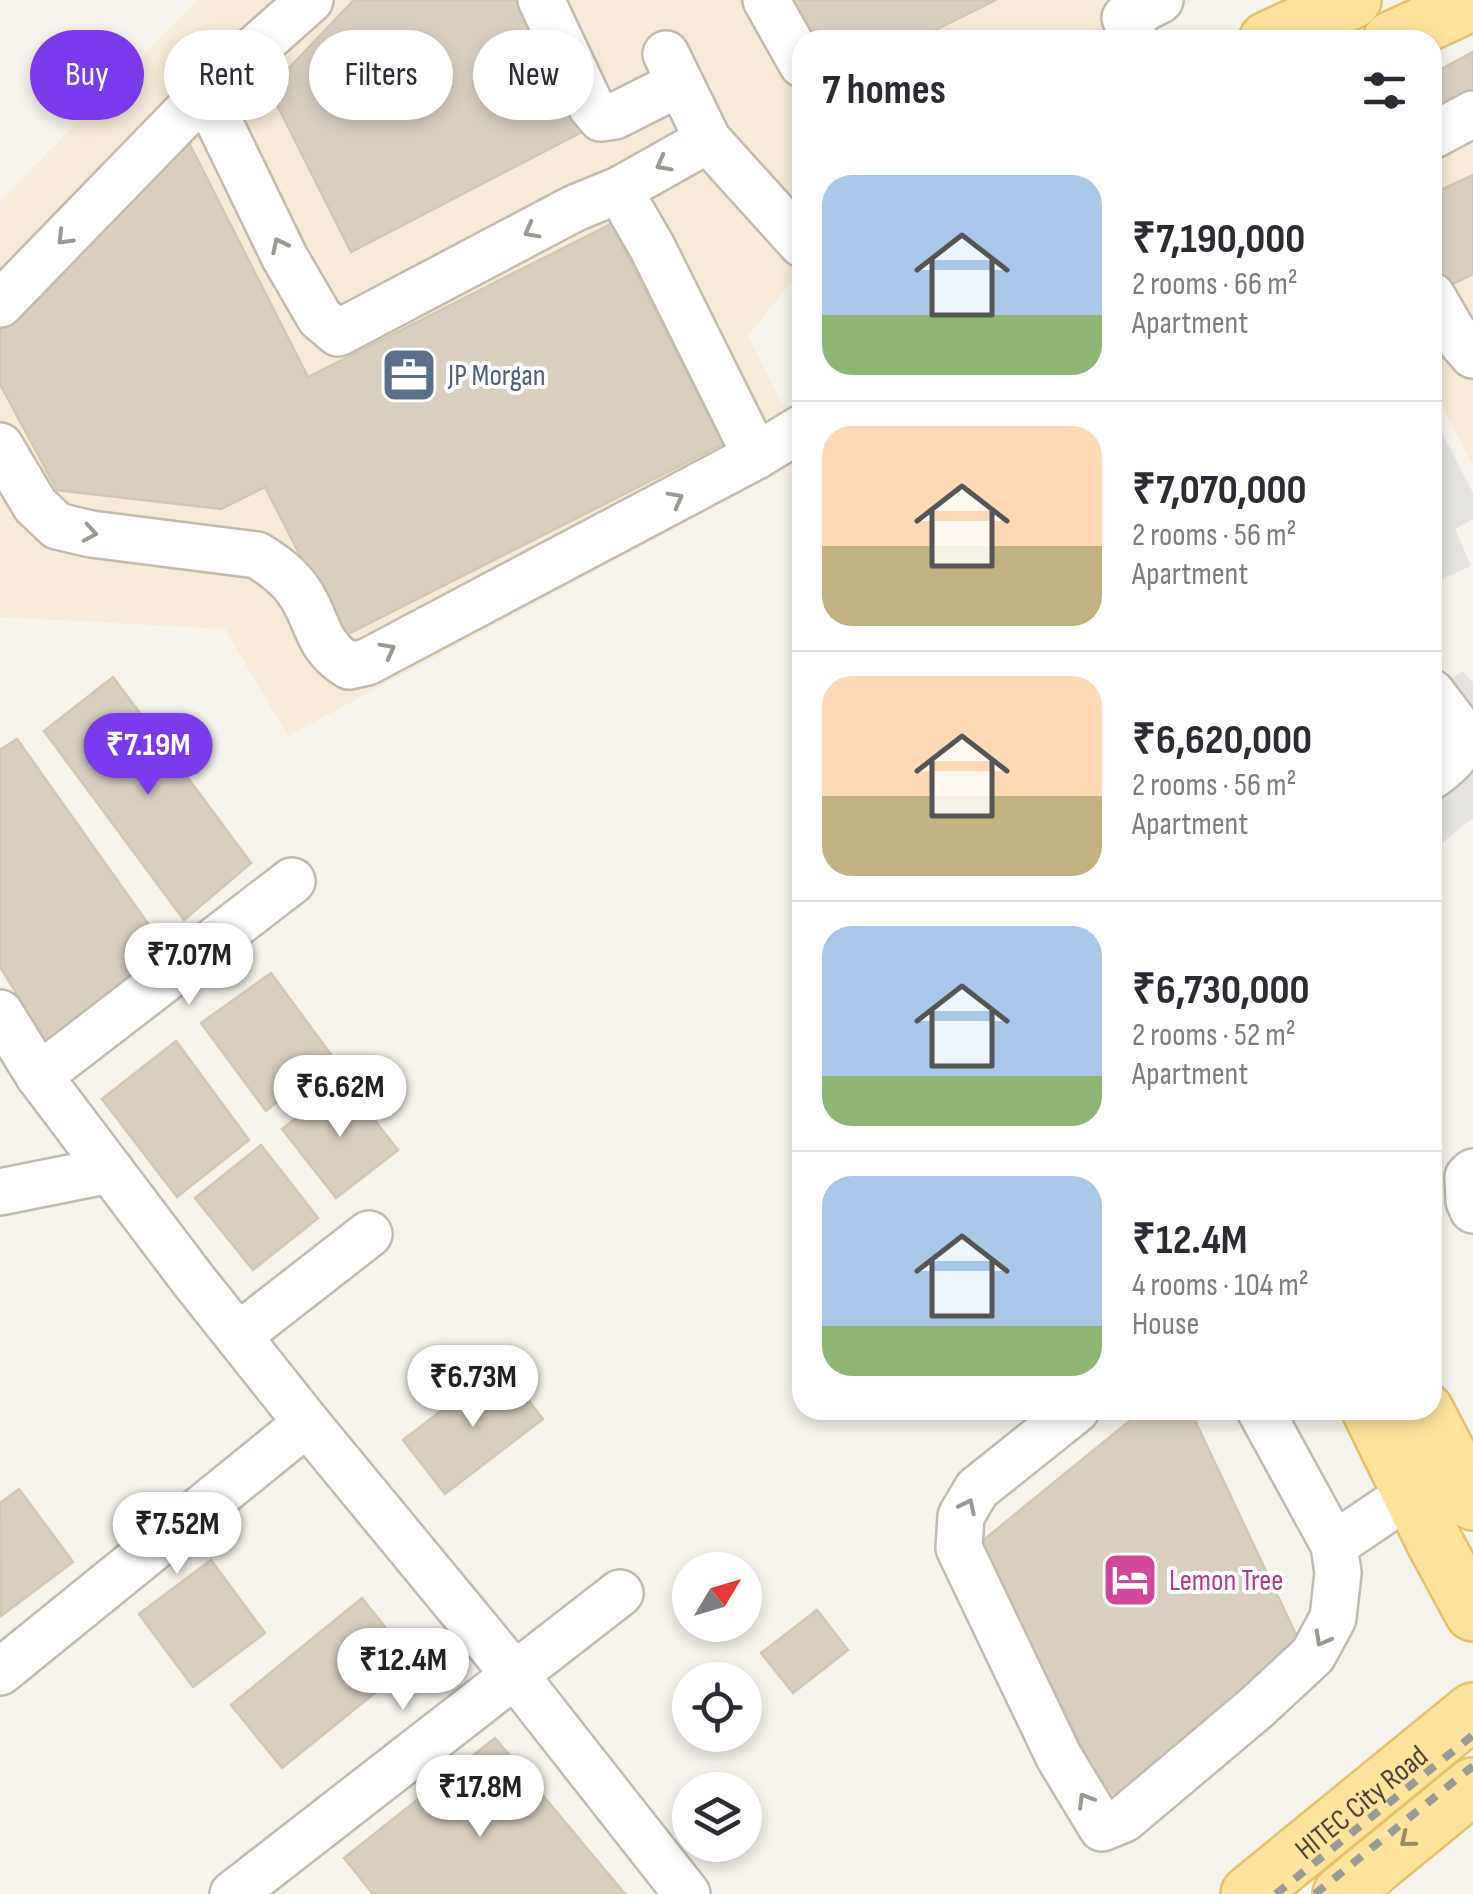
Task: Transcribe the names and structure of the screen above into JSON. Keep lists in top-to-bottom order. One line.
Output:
{"streets":{"main road":["HITEC City Road"]},"places":{"office":["JP Morgan"],"hotel":["Lemon Tree"]},"north":"top right","page":{"chip":["Buy","Rent","Filters","New"],"heading":"7 homes","list":[{"name":"₹7,190,000","note":"2 rooms · 66 m² · Apartment"},{"name":"₹7,070,000","note":"2 rooms · 56 m² · Apartment"},{"name":"₹6,620,000","note":"2 rooms · 56 m² · Apartment"},{"name":"₹6,730,000","note":"2 rooms · 52 m² · Apartment"},{"name":"₹12.4M","note":"4 rooms · 104 m² · House"}],"price":["₹7.19M","₹7.07M","₹6.62M","₹6.73M","₹7.52M","₹12.4M","₹17.8M"]}}
